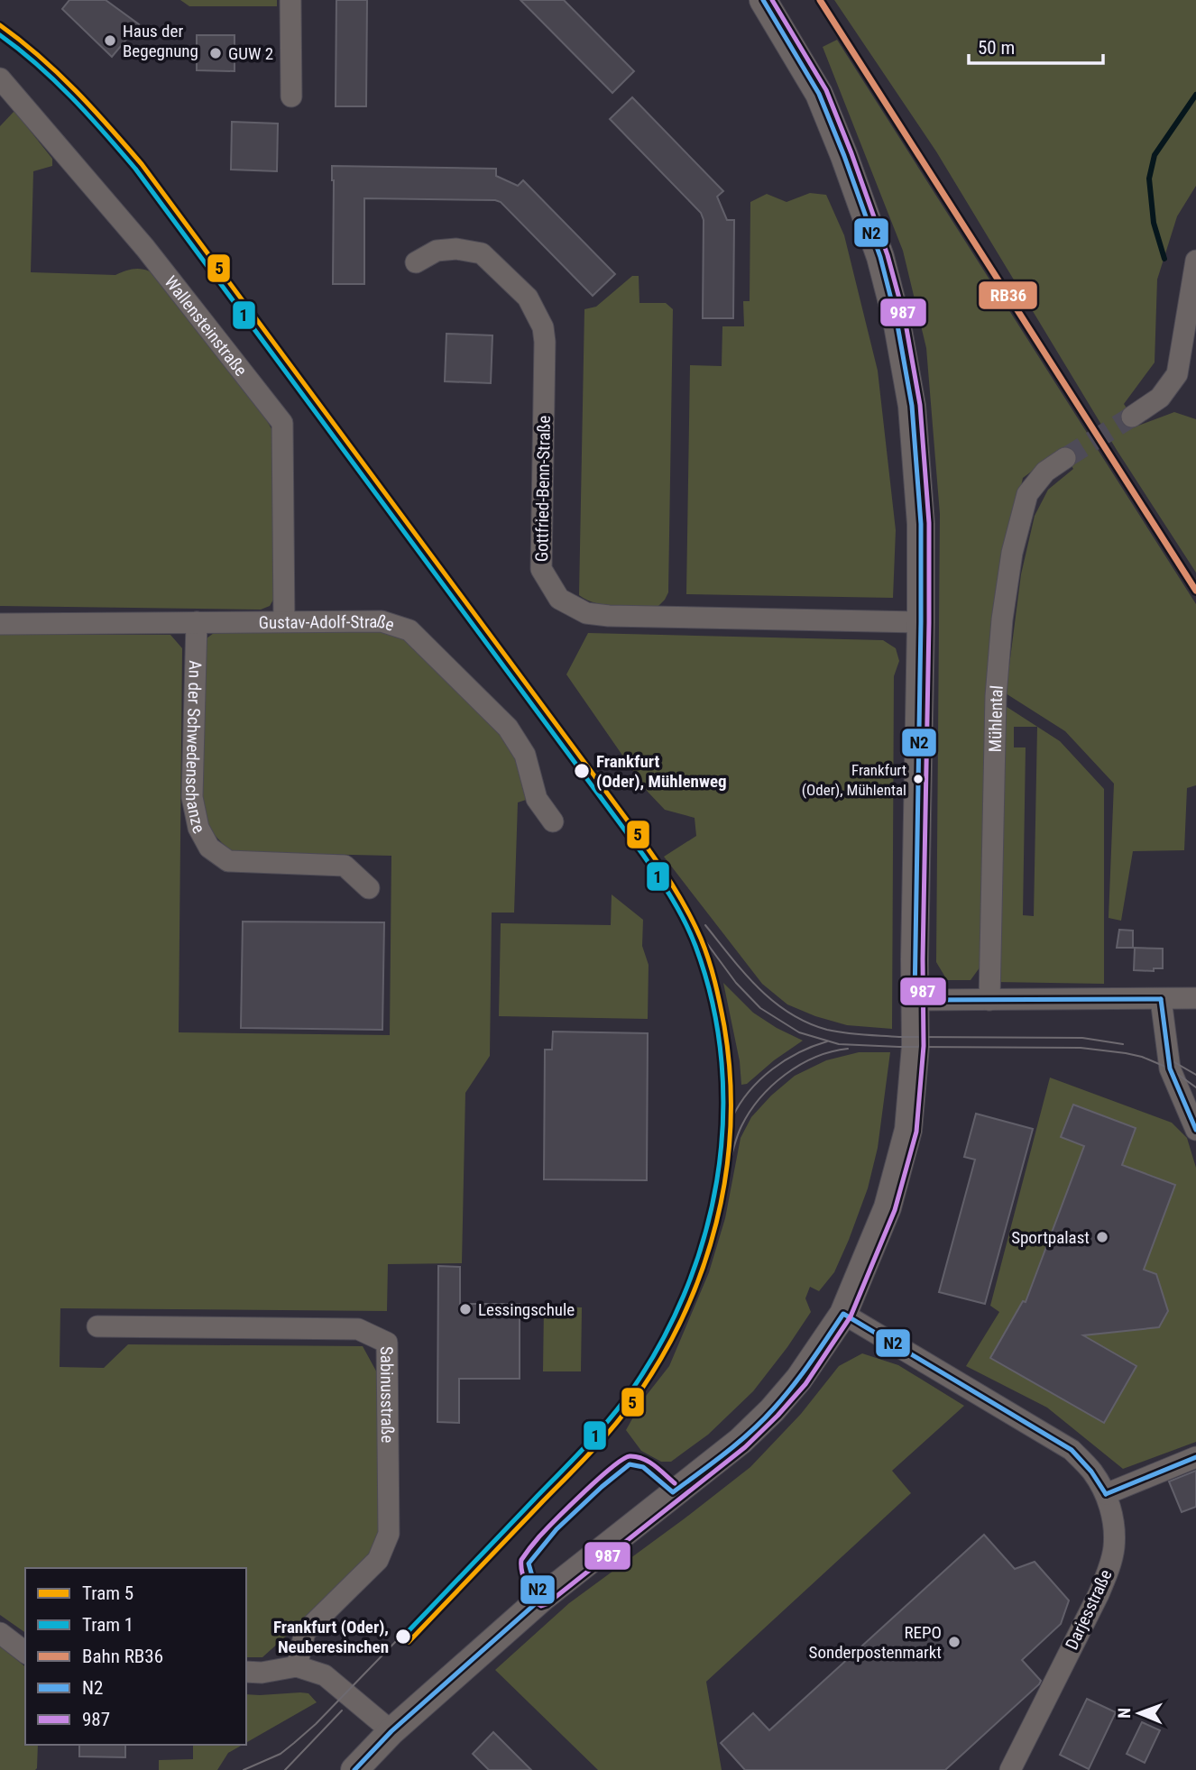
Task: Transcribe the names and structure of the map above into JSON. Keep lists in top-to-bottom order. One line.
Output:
{"streets":{"street":["Wallensteinstraße","Gottfried-Benn-Straße","Gustav-Adolf-Straße","Mühlental","An der Schwedenschanze","Sabinusstraße","Darjesstraße"]},"crossings":[["Wallensteinstraße","Gustav-Adolf-Straße"],["Gustav-Adolf-Straße","An der Schwedenschanze"]],"places":["Haus der Begegnung","GUW 2","Frankfurt (Oder), Mühlenweg","Frankfurt (Oder), Mühlental","Sportpalast","Lessingschule","Frankfurt (Oder), Neuberesinchen","REPO Sonderpostenmarkt"],"lines":["rail line RB36","transit line N2","transit line 987","tram line 5","tram line 1"],"legend":["Tram 5","Tram 1","Bahn RB36","N2","987"],"scale_bar":"50 m","north":"left"}
